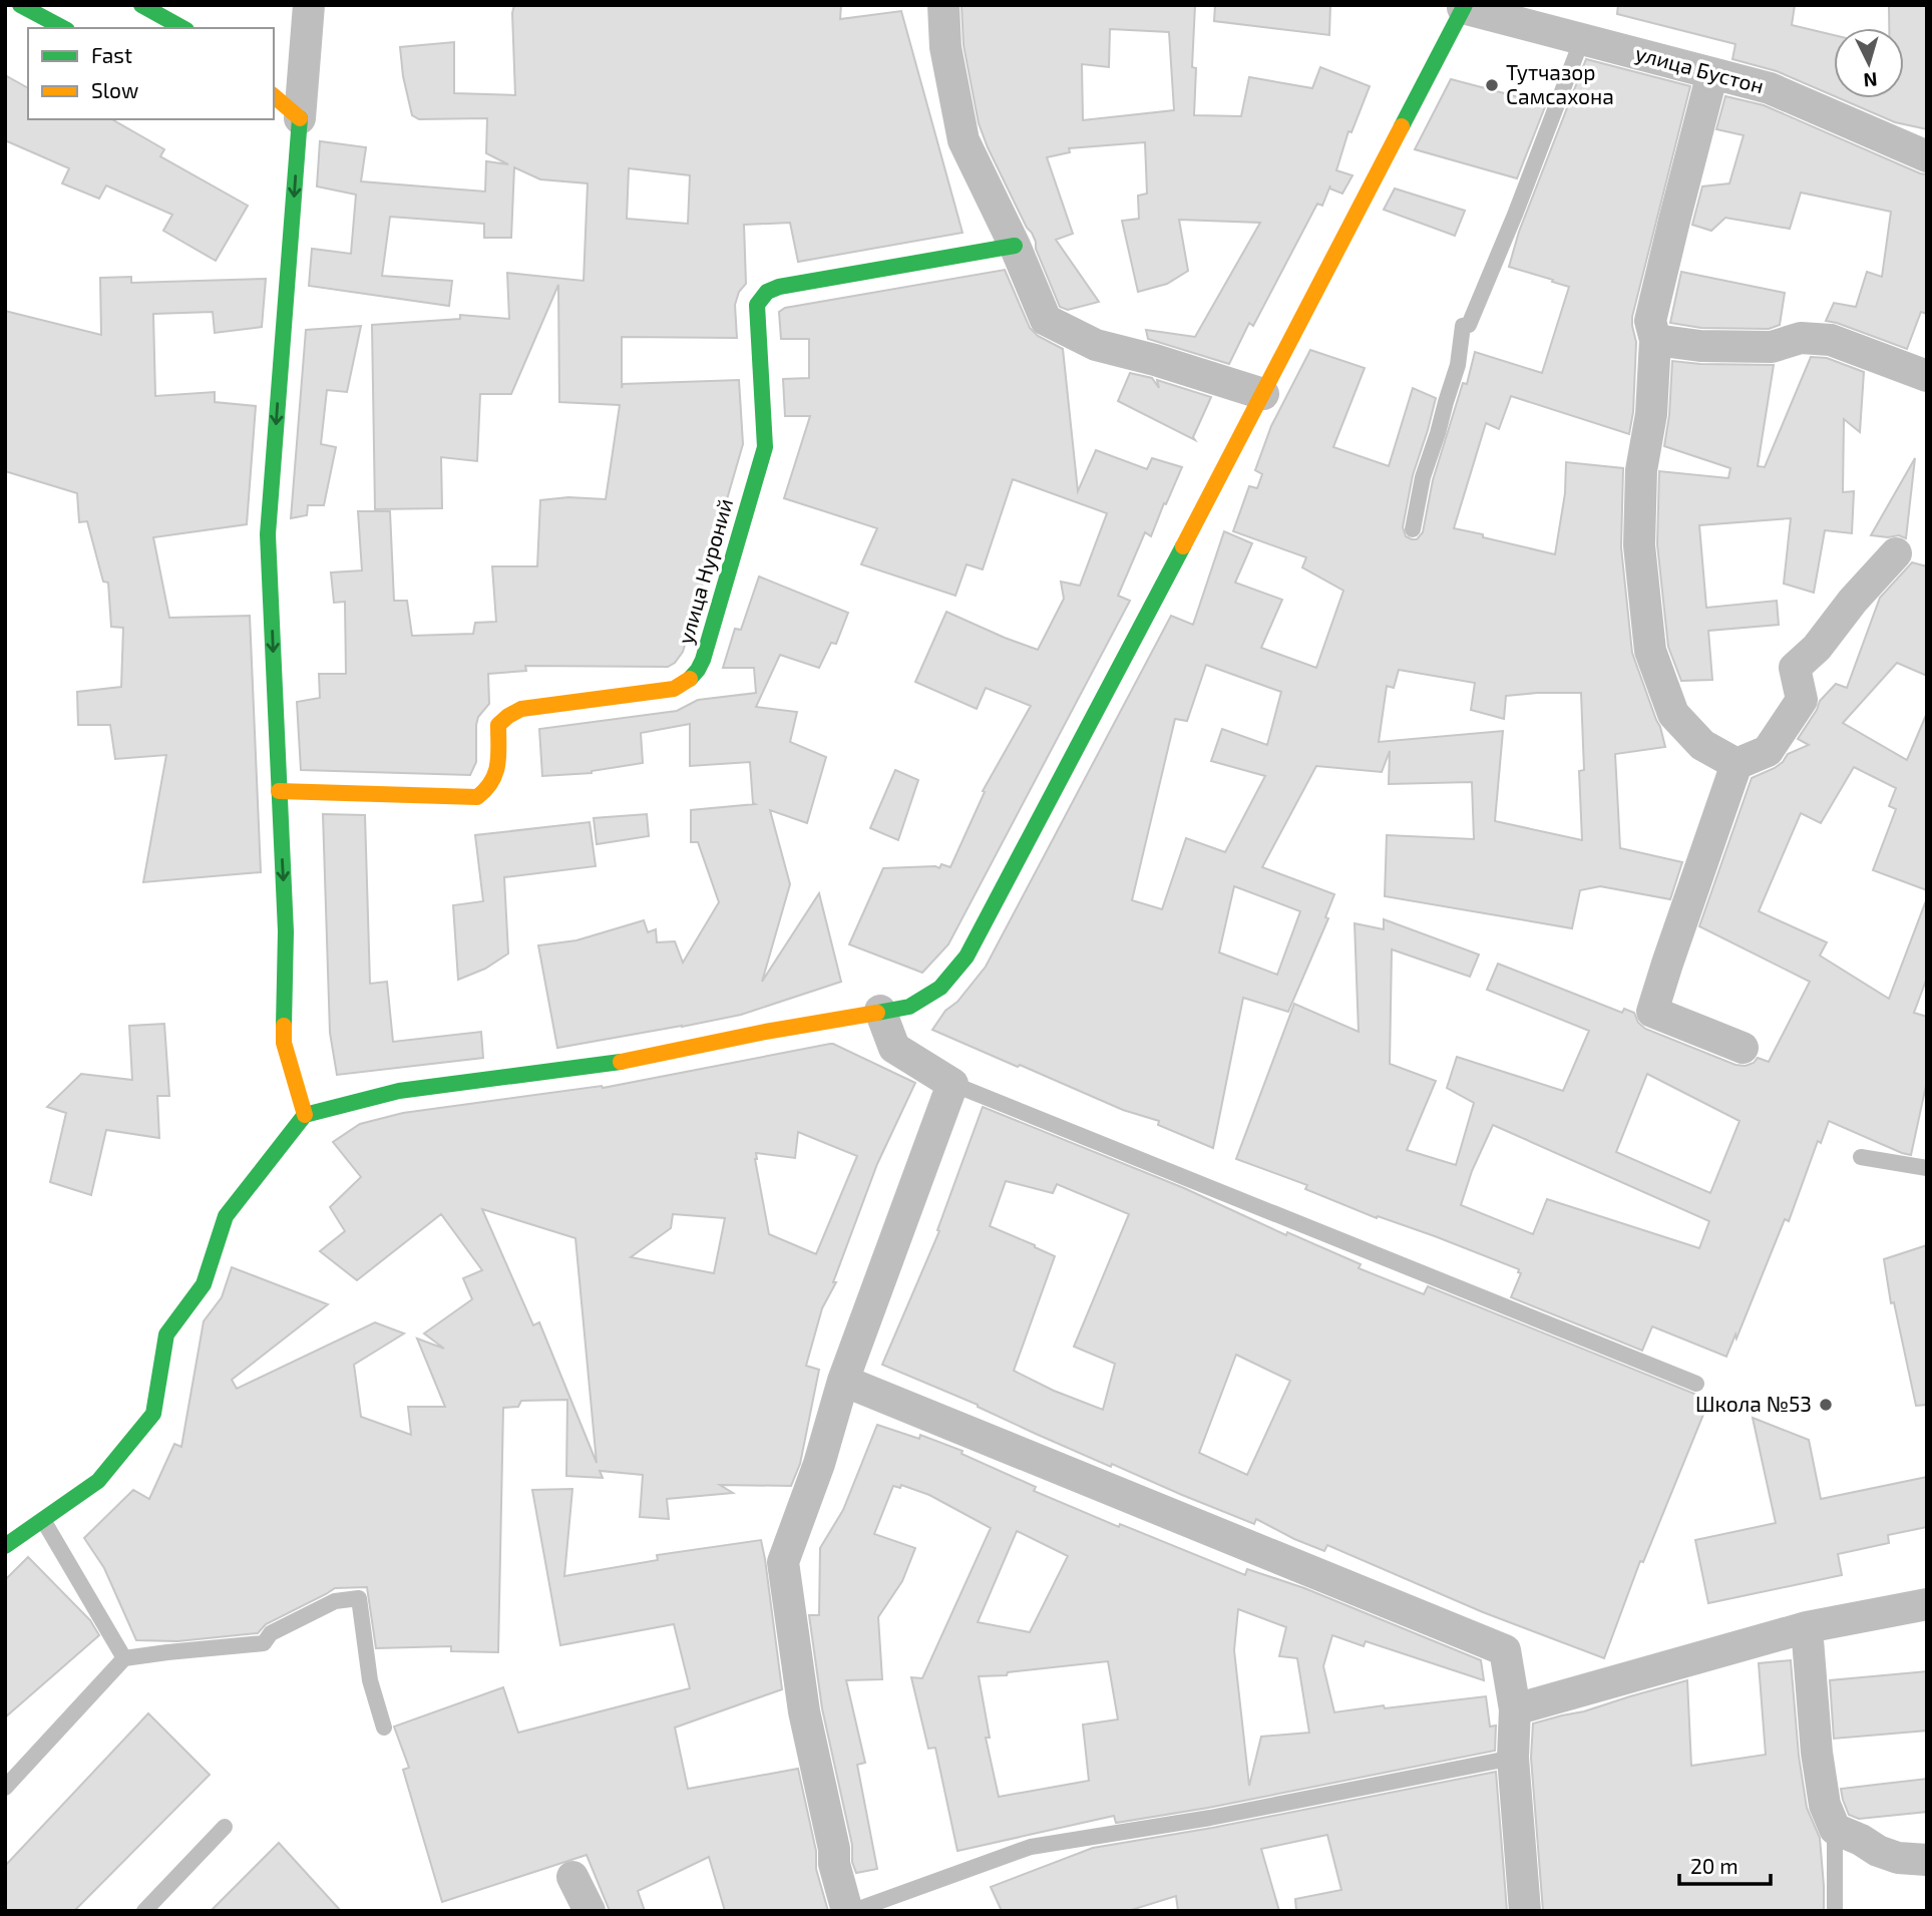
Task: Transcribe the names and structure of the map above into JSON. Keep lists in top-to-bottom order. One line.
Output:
{"streets":{"street":["улица Бустон","улица Нуроний"]},"places":["Тутчазор Самсахона","Школа №53"],"legend":["Fast","Slow"],"scale_bar":"20 m","north":"bottom"}
